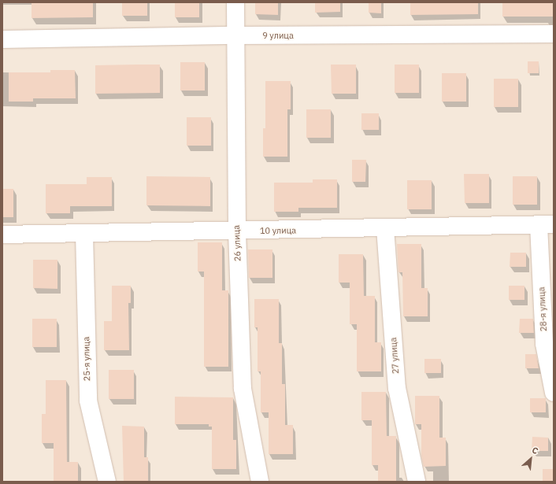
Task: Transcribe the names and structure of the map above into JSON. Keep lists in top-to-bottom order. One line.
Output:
{"streets":{"street":["9 улица","10 улица","26 улица","28-я улица","27 улица","25-я улица"]},"crossings":[["9 улица","26 улица"],["10 улица","26 улица"],["10 улица","28-я улица"],["10 улица","27 улица"],["10 улица","25-я улица"]],"north":"top right"}
